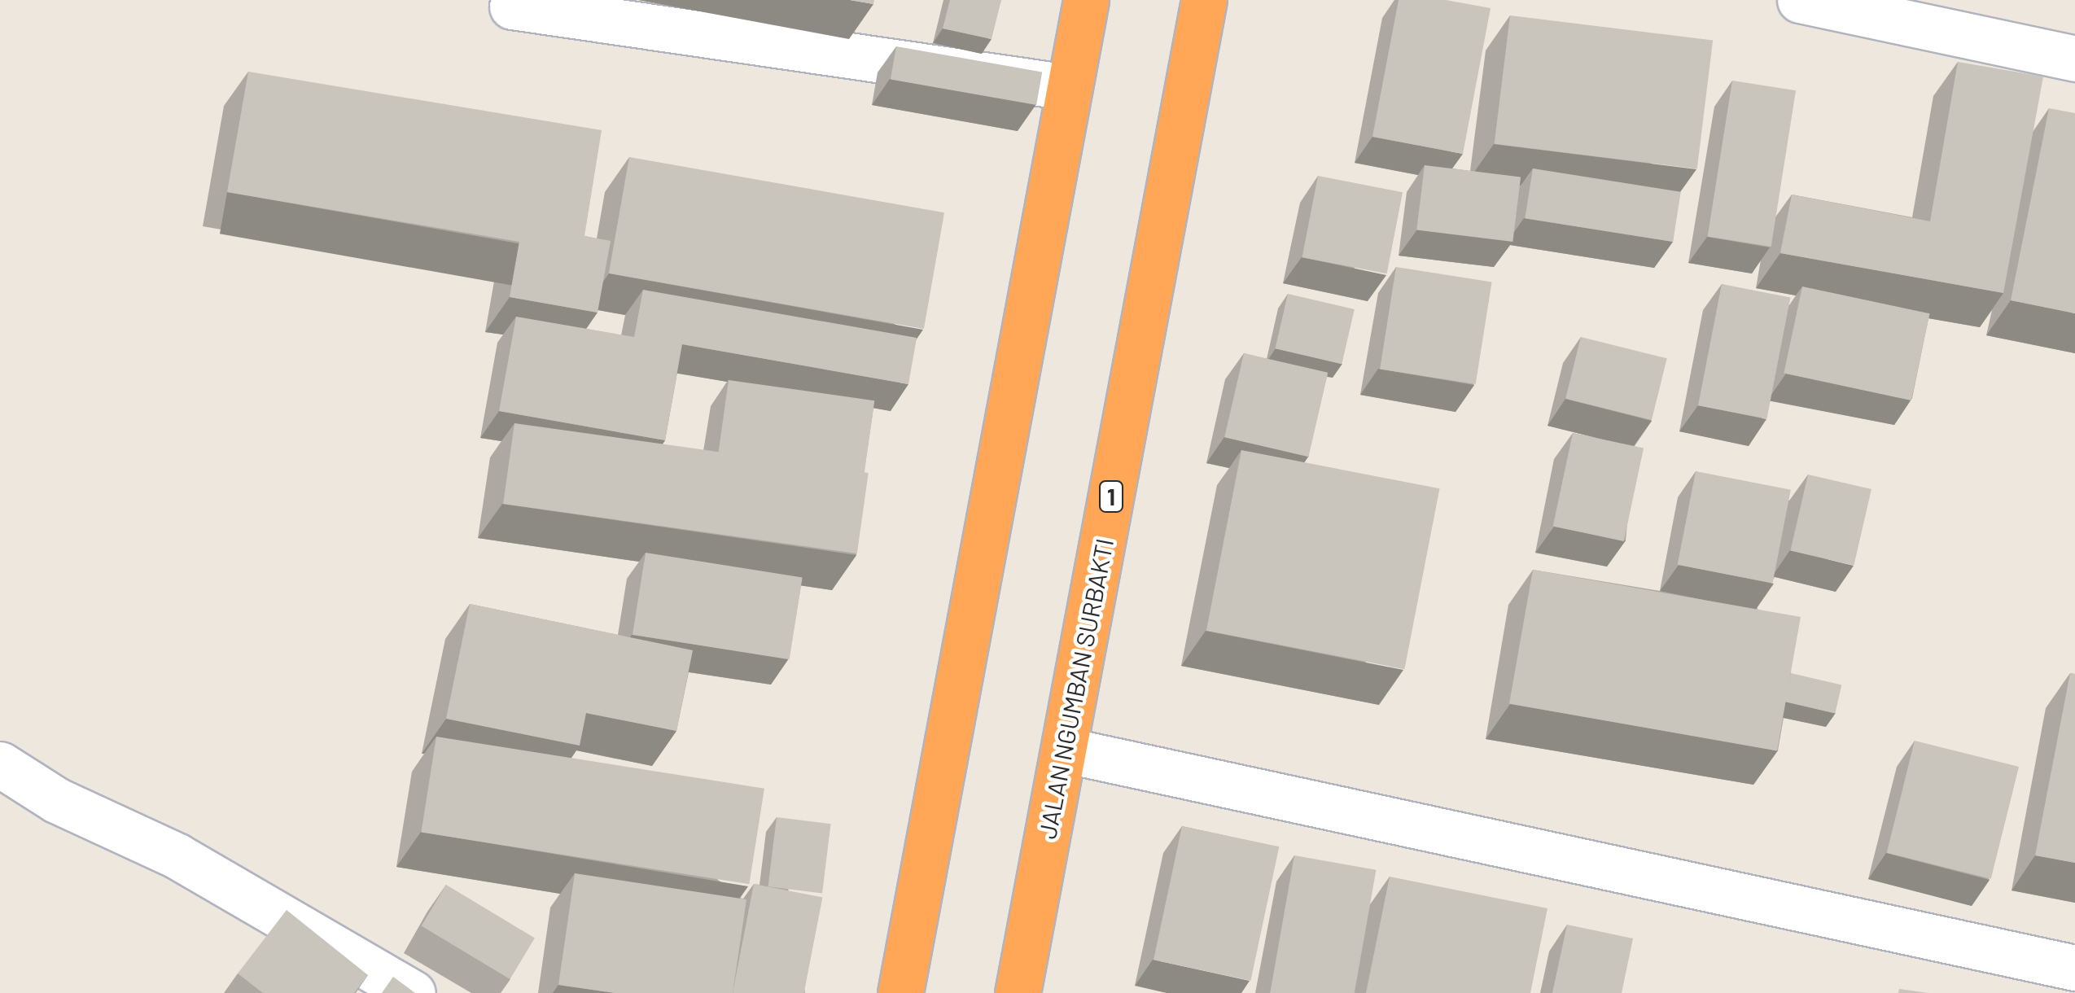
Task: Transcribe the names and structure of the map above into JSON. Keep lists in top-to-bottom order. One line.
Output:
{"streets":{"highway":["1","JALAN NGUMBAN SURBAKTI"]}}
